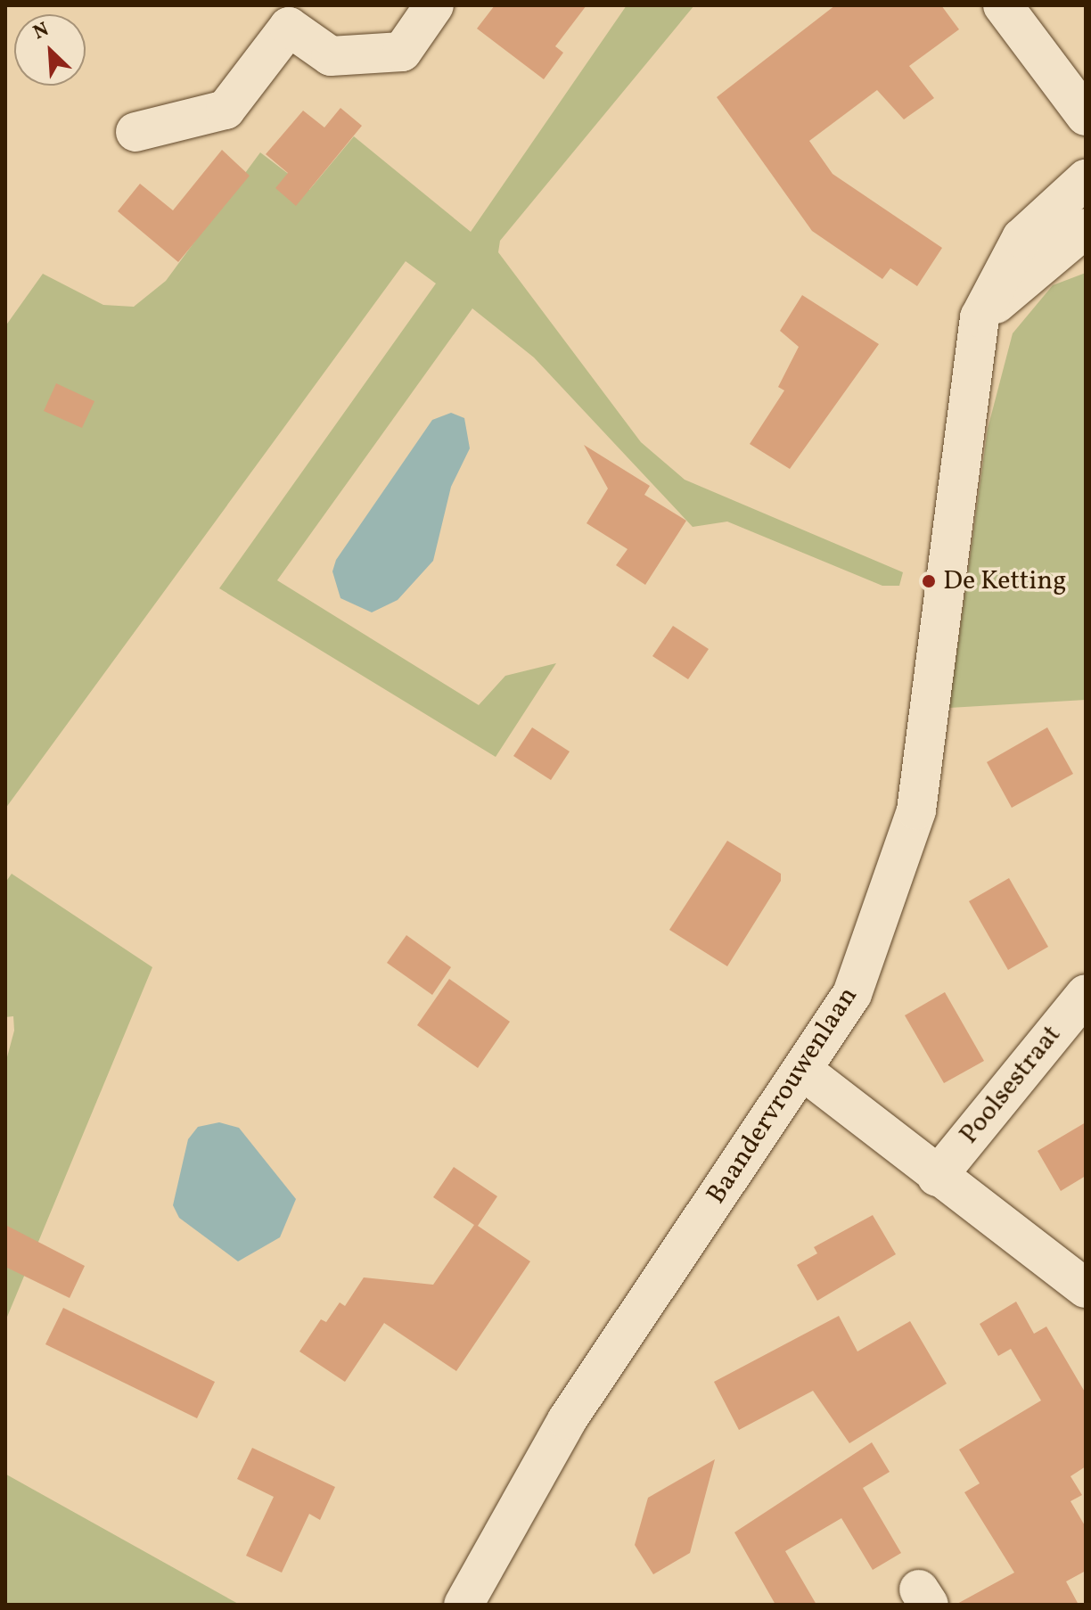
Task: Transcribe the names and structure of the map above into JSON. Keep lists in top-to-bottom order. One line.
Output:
{"streets":{"street":["Poolsestraat","Baandervrouwenlaan"]},"places":["De Ketting"],"north":"top left"}
